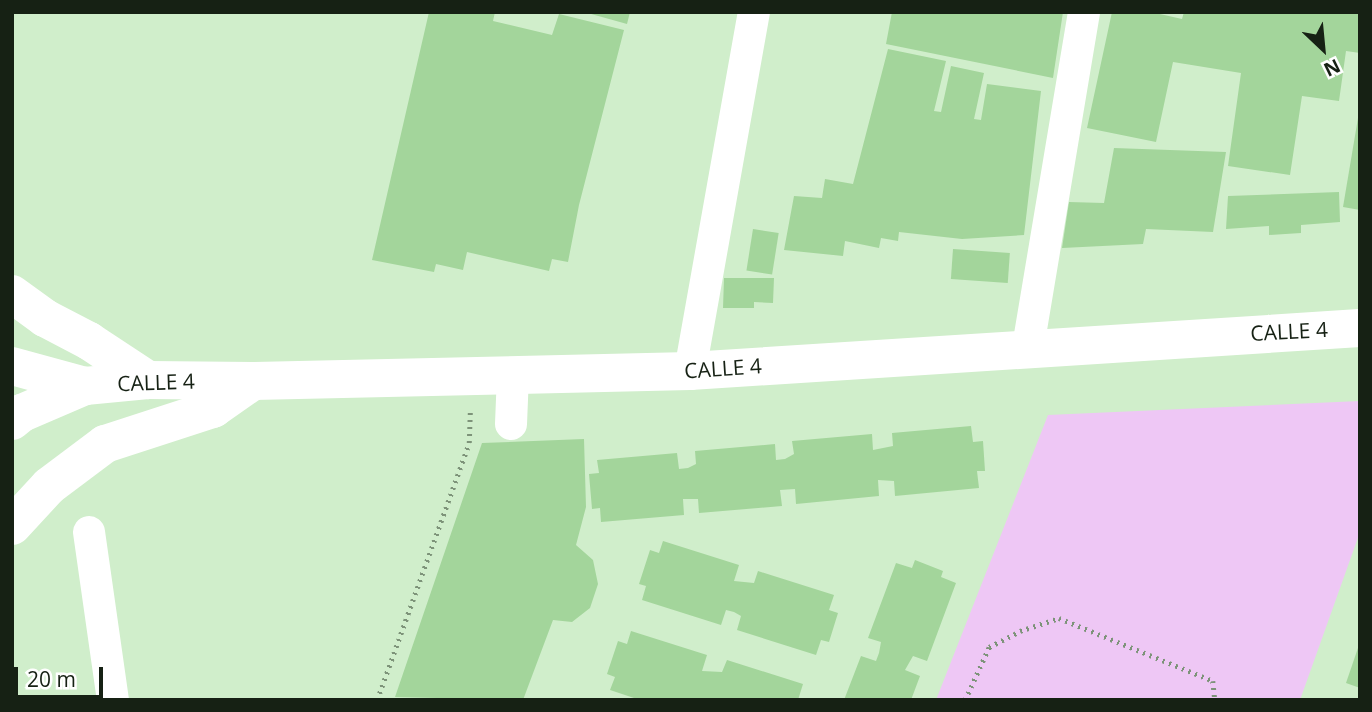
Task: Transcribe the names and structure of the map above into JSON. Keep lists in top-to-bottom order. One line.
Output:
{"streets":{"main road":["CALLE 4"]},"scale_bar":"20 m","north":"bottom right"}
